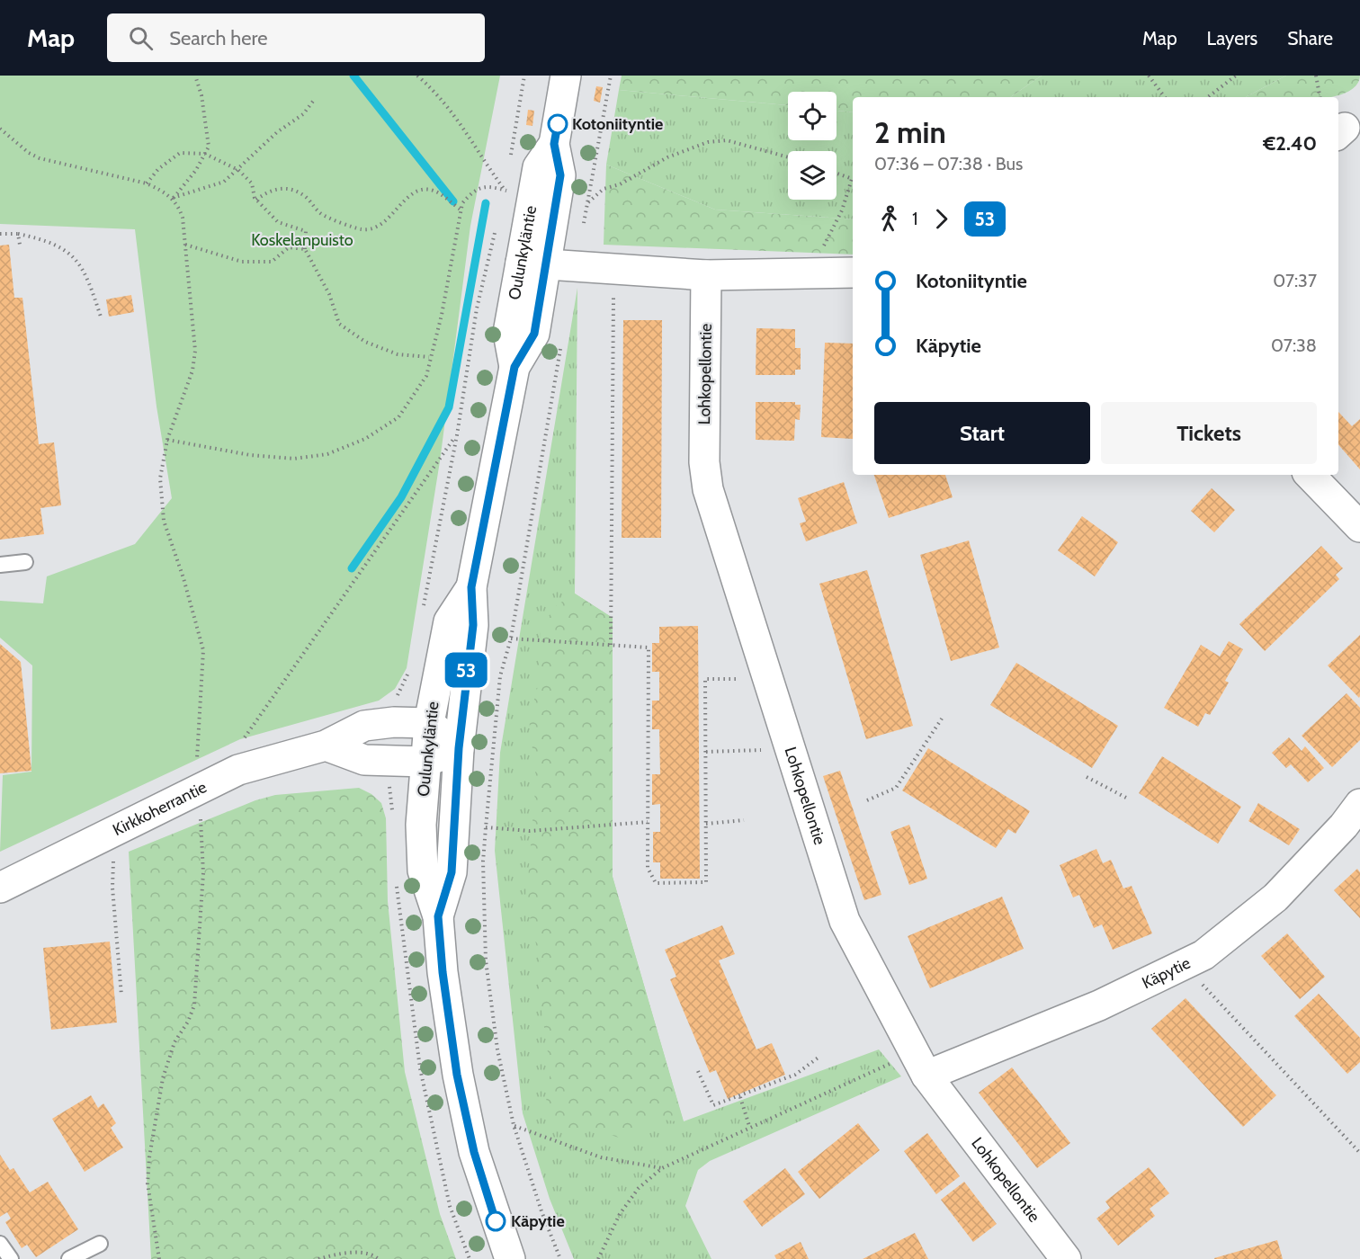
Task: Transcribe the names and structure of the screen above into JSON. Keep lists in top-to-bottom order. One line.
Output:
{"streets":{"street":["Oulunkyläntie","Lohkopellontie","Kirkkoherrantie","Käpytie"]},"crossings":[["Oulunkyläntie","Kirkkoherrantie"],["Lohkopellontie","Käpytie"]],"parks":["Koskelanpuisto"],"places":["Kotoniityntie","Käpytie"],"lines":["bus line 53"],"page":{"header":"Map","search":"Search here","nav":["Map","Layers","Share"],"on_map":"53","heading":["2 min","07:36 – 07:38 · Bus","€2.40"],"legs":["1","53"],"list":[{"name":"Kotoniityntie","value":"07:37"},{"name":"Käpytie","value":"07:38"}],"buttons":["Start","Tickets"]}}
